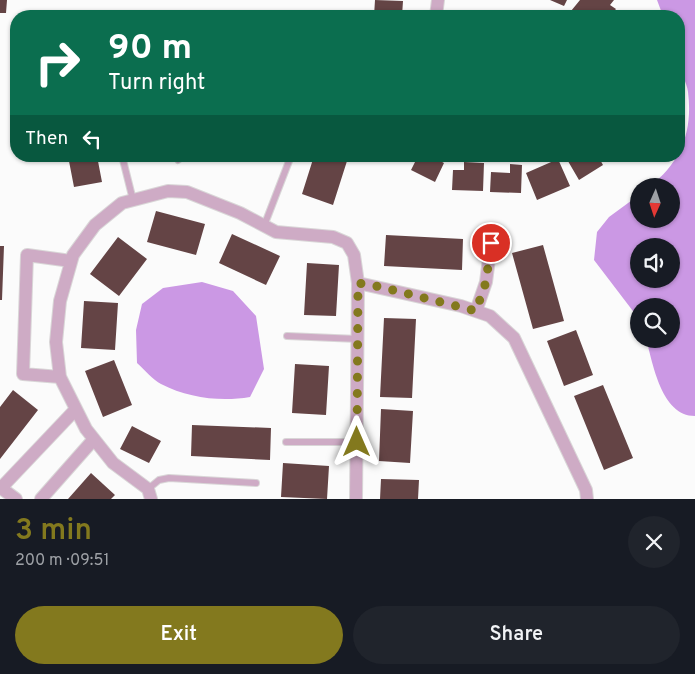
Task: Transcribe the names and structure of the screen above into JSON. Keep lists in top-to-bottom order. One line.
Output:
{"north":"bottom","page":{"turn":["90 m","Turn right"],"then":"Then","heading":["3 min","200 m · 09:51"],"buttons":["Exit","Share"]}}
